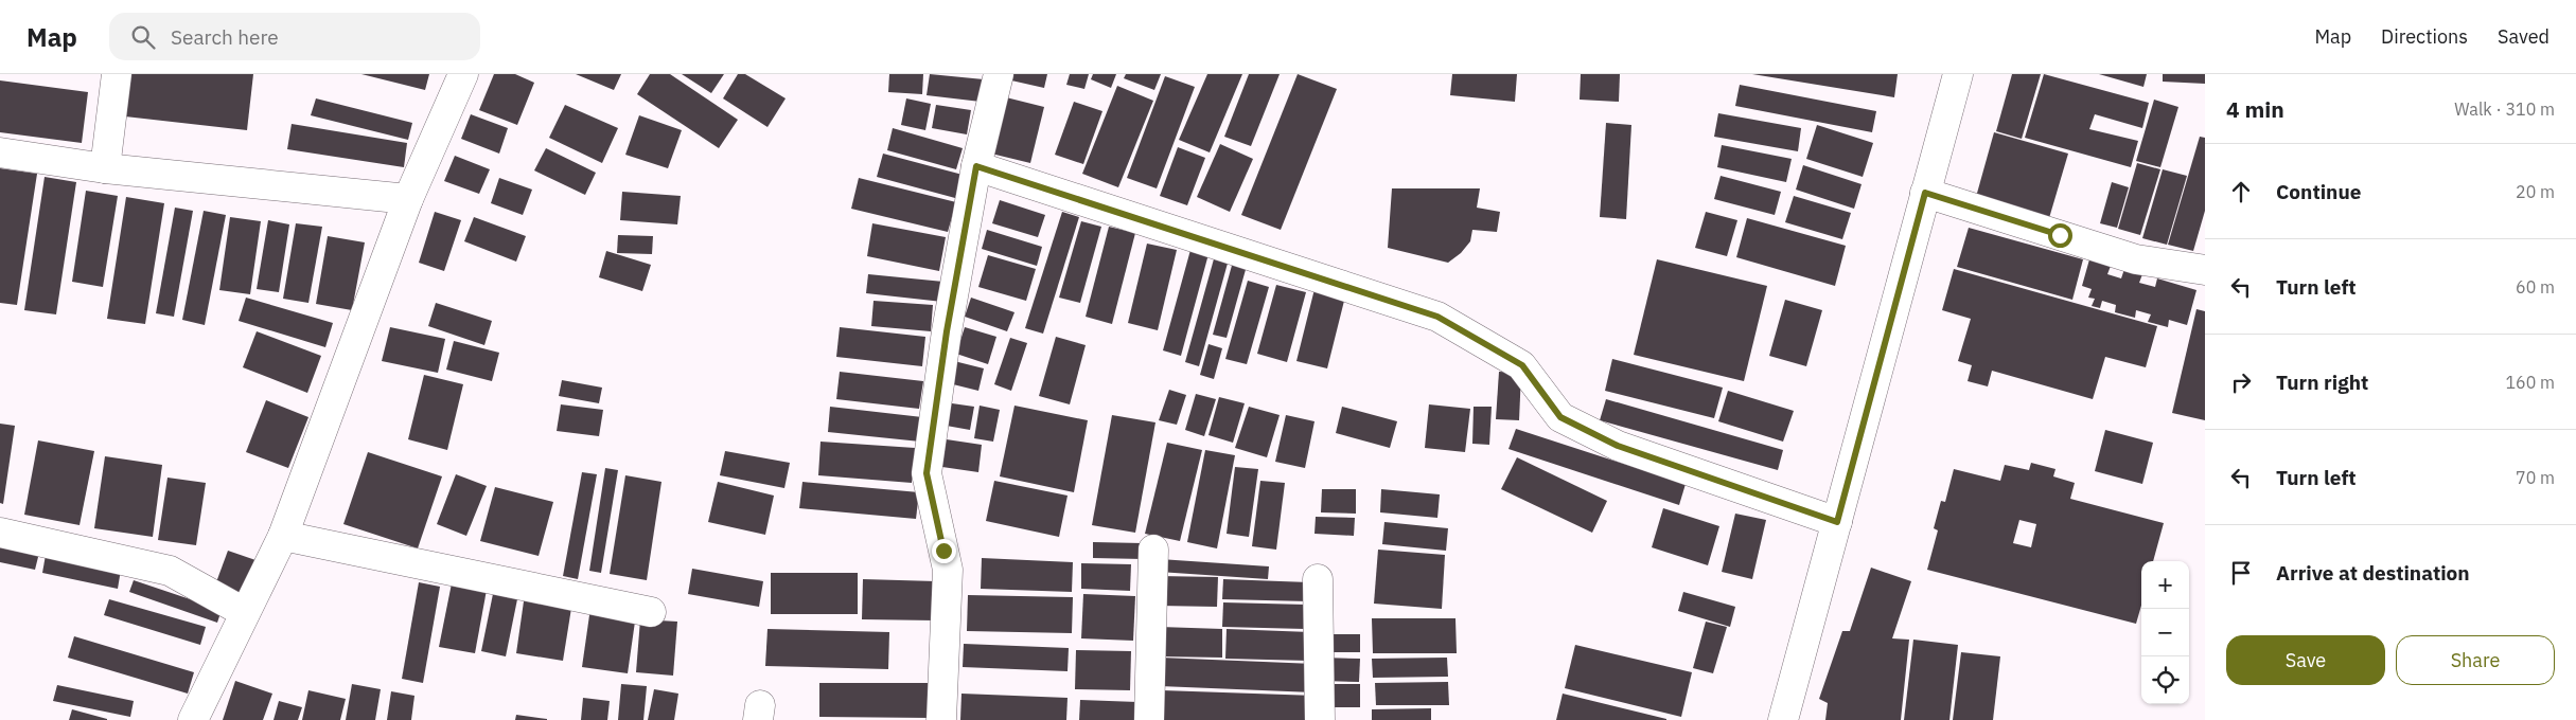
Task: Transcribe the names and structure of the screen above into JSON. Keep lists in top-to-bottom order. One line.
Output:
{"page":{"header":"Map","search":"Search here","nav":["Map","Directions","Saved"],"heading":["4 min","Walk · 310 m"],"list":[["Continue","20 m"],["Turn left","60 m"],["Turn right","160 m"],["Turn left","70 m"],"Arrive at destination"],"map_buttons":["+","−"],"buttons":["Save","Share"]}}
